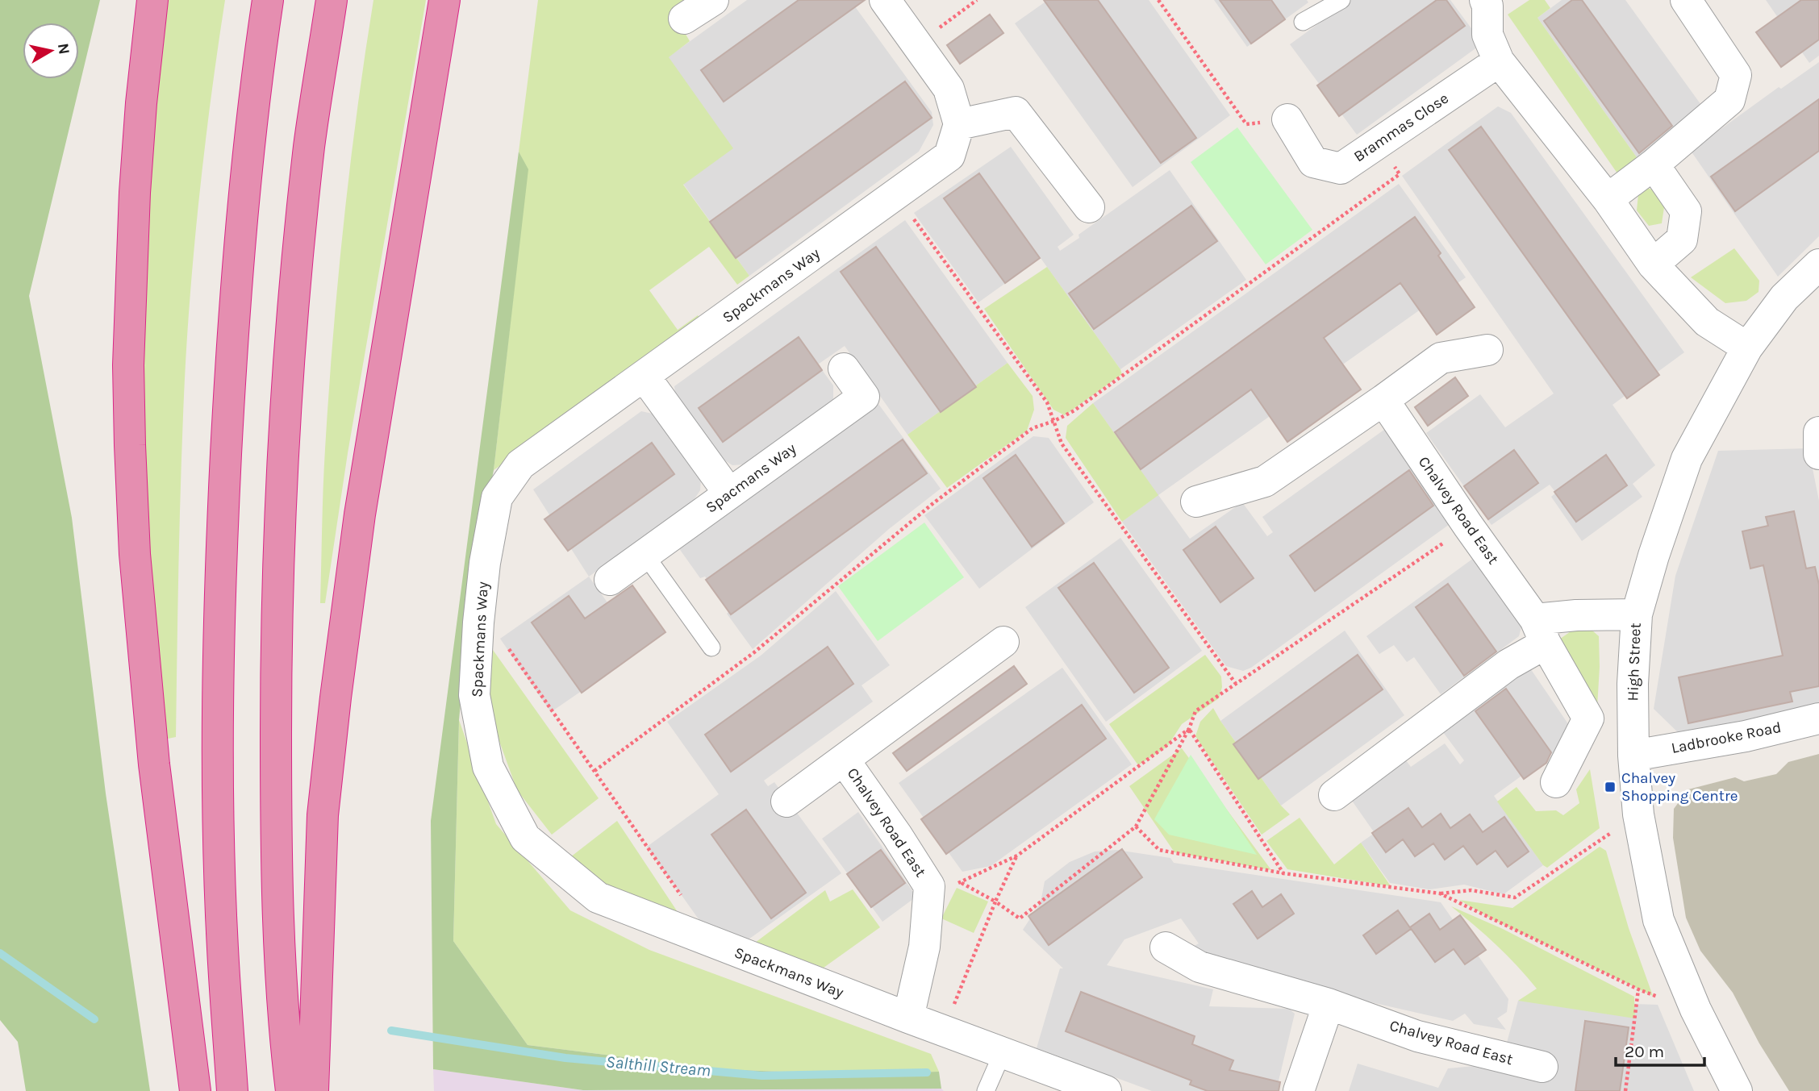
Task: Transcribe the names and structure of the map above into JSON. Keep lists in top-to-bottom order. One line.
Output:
{"streets":{"street":["Brammas Close","Spackmans Way","Spacmans Way","Chalvey Road East","High Street","Ladbrooke Road"]},"crossings":[["Spackmans Way","Chalvey Road East"],["High Street","Ladbrooke Road"]],"water":["Salthill Stream"],"places":{"transit":["Chalvey Shopping Centre"]},"scale_bar":"20 m","north":"right"}
